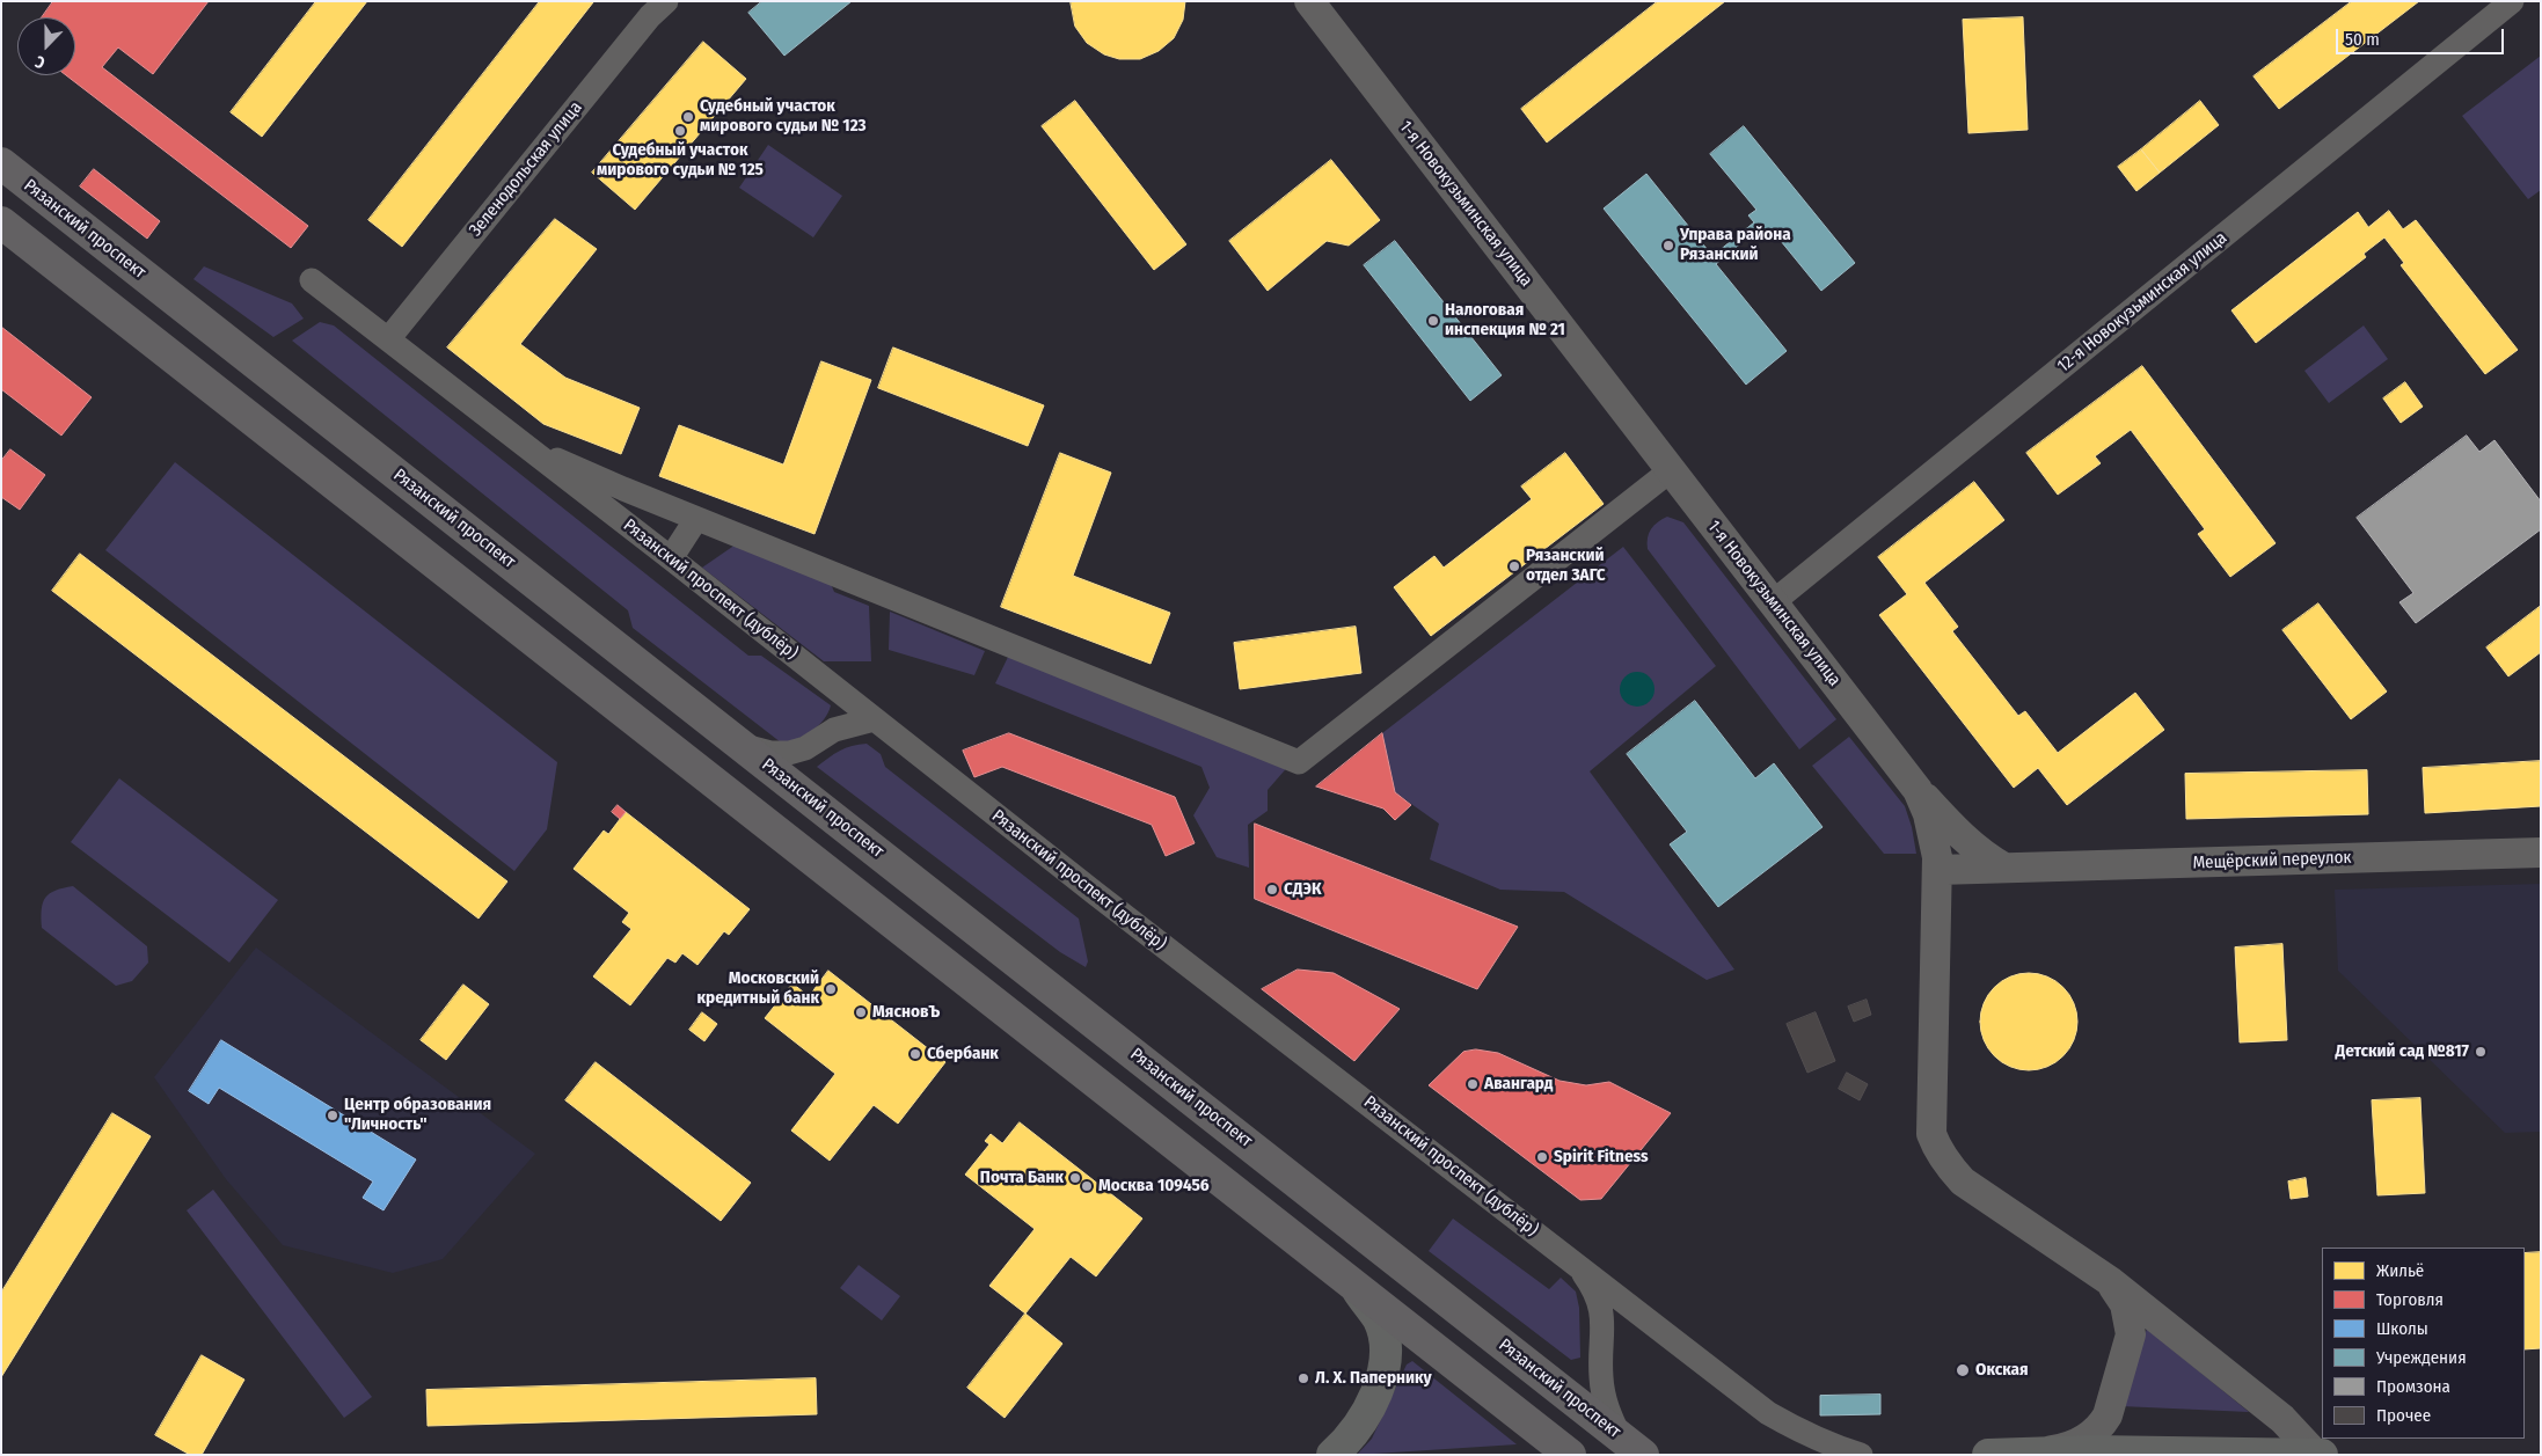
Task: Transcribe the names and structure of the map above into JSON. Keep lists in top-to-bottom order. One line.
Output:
{"streets":{"main road":["Рязанский проспект"],"street":["Зеленодольская улица","1-я Новокузьминская улица","12-я Новокузьминская улица","Рязанский проспект (дублёр)","Мещёрский переулок"]},"crossings":[["Зеленодольская улица","Рязанский проспект (дублёр)"],["1-я Новокузьминская улица","12-я Новокузьминская улица"],["1-я Новокузьминская улица","Мещёрский переулок"]],"places":["Судебный участок мирового судьи № 123","Судебный участок мирового судьи № 125","Управа района Рязанский","Налоговая инспекция № 21","Рязанский отдел ЗАГС","СДЭК","Московский кредитный банк","МясновЪ","Детский сад №817","Сбербанк","Авангард","Центр образования \"Личность\"","Spirit Fitness","Почта Банк","Москва 109456","Окская","Л. Х. Папернику"],"legend":["Жильё","Торговля","Школы","Учреждения","Промзона","Прочее"],"scale_bar":"50 m","north":"bottom"}
